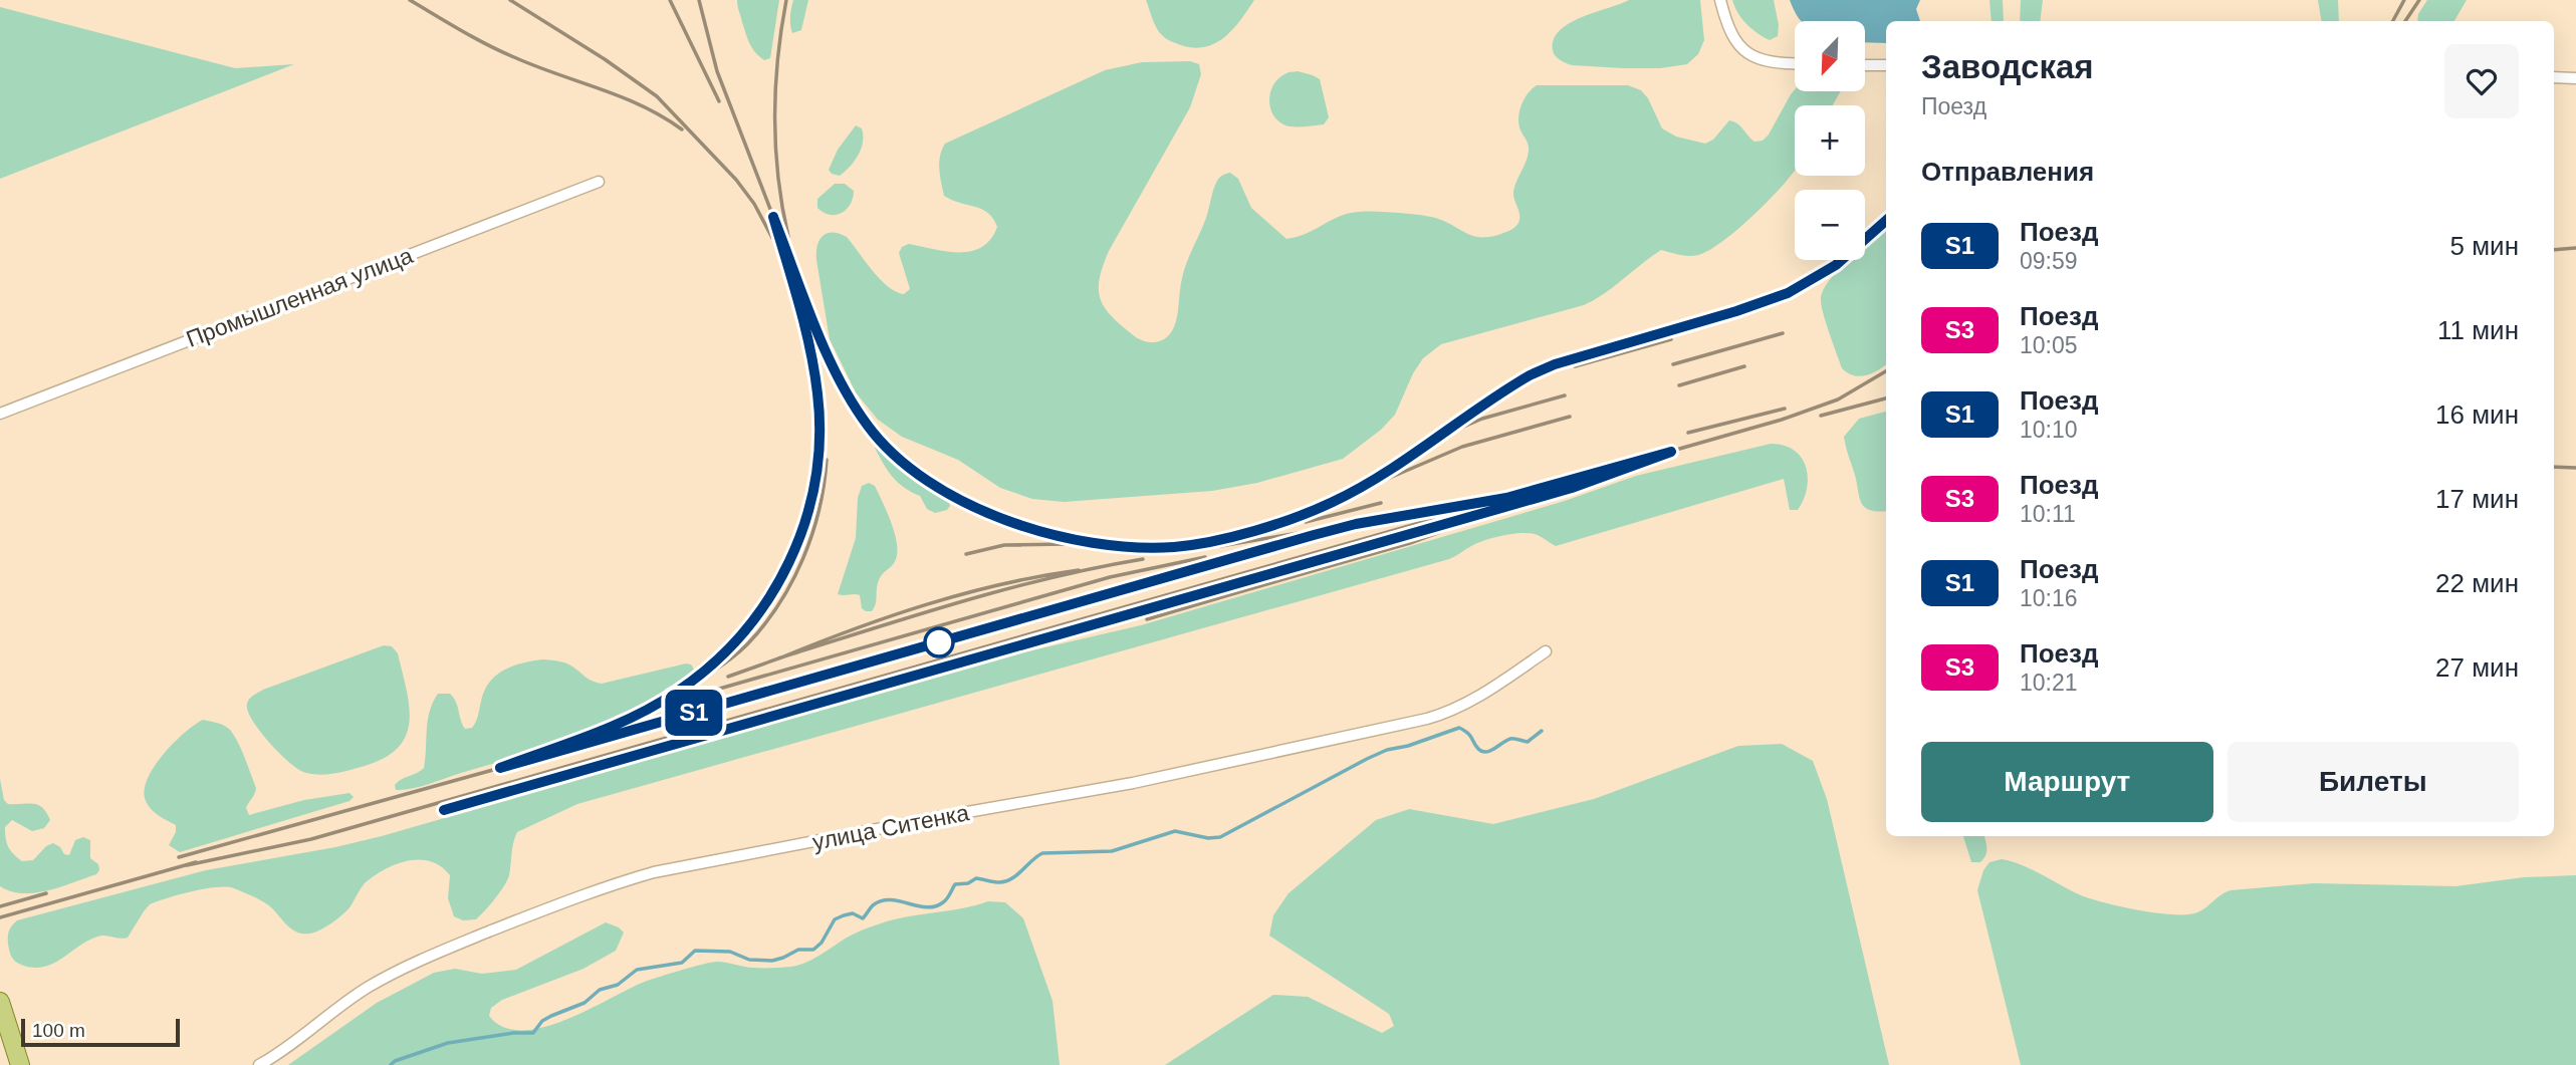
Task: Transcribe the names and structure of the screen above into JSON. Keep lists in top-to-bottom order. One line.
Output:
{"streets":{"street":["Промышленная улица","улица Ситенка"]},"scale_bar":"100 m","north":"bottom left","page":{"on_map":"S1","map_buttons":["+","−"],"heading":[["Заводская","Поезд"],"Отправления"],"list":[{"mark":"S1","name":"Поезд","note":"09:59","value":"5 мин"},{"mark":"S3","name":"Поезд","note":"10:05","value":"11 мин"},{"mark":"S1","name":"Поезд","note":"10:10","value":"16 мин"},{"mark":"S3","name":"Поезд","note":"10:11","value":"17 мин"},{"mark":"S1","name":"Поезд","note":"10:16","value":"22 мин"},{"mark":"S3","name":"Поезд","note":"10:21","value":"27 мин"}],"buttons":["Маршрут","Билеты"],"scale":"100 m"}}
